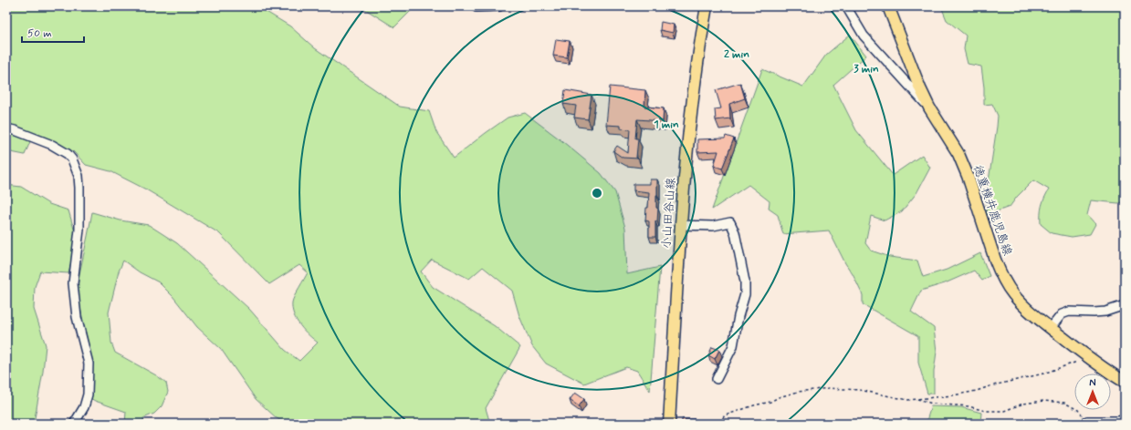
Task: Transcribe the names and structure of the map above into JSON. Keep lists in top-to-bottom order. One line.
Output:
{"streets":{"main road":["徳重横井鹿児島線","小山田谷山線"]},"scale_bar":"50 m","north":"top","rings":["2 min","3 min","1 min"]}
